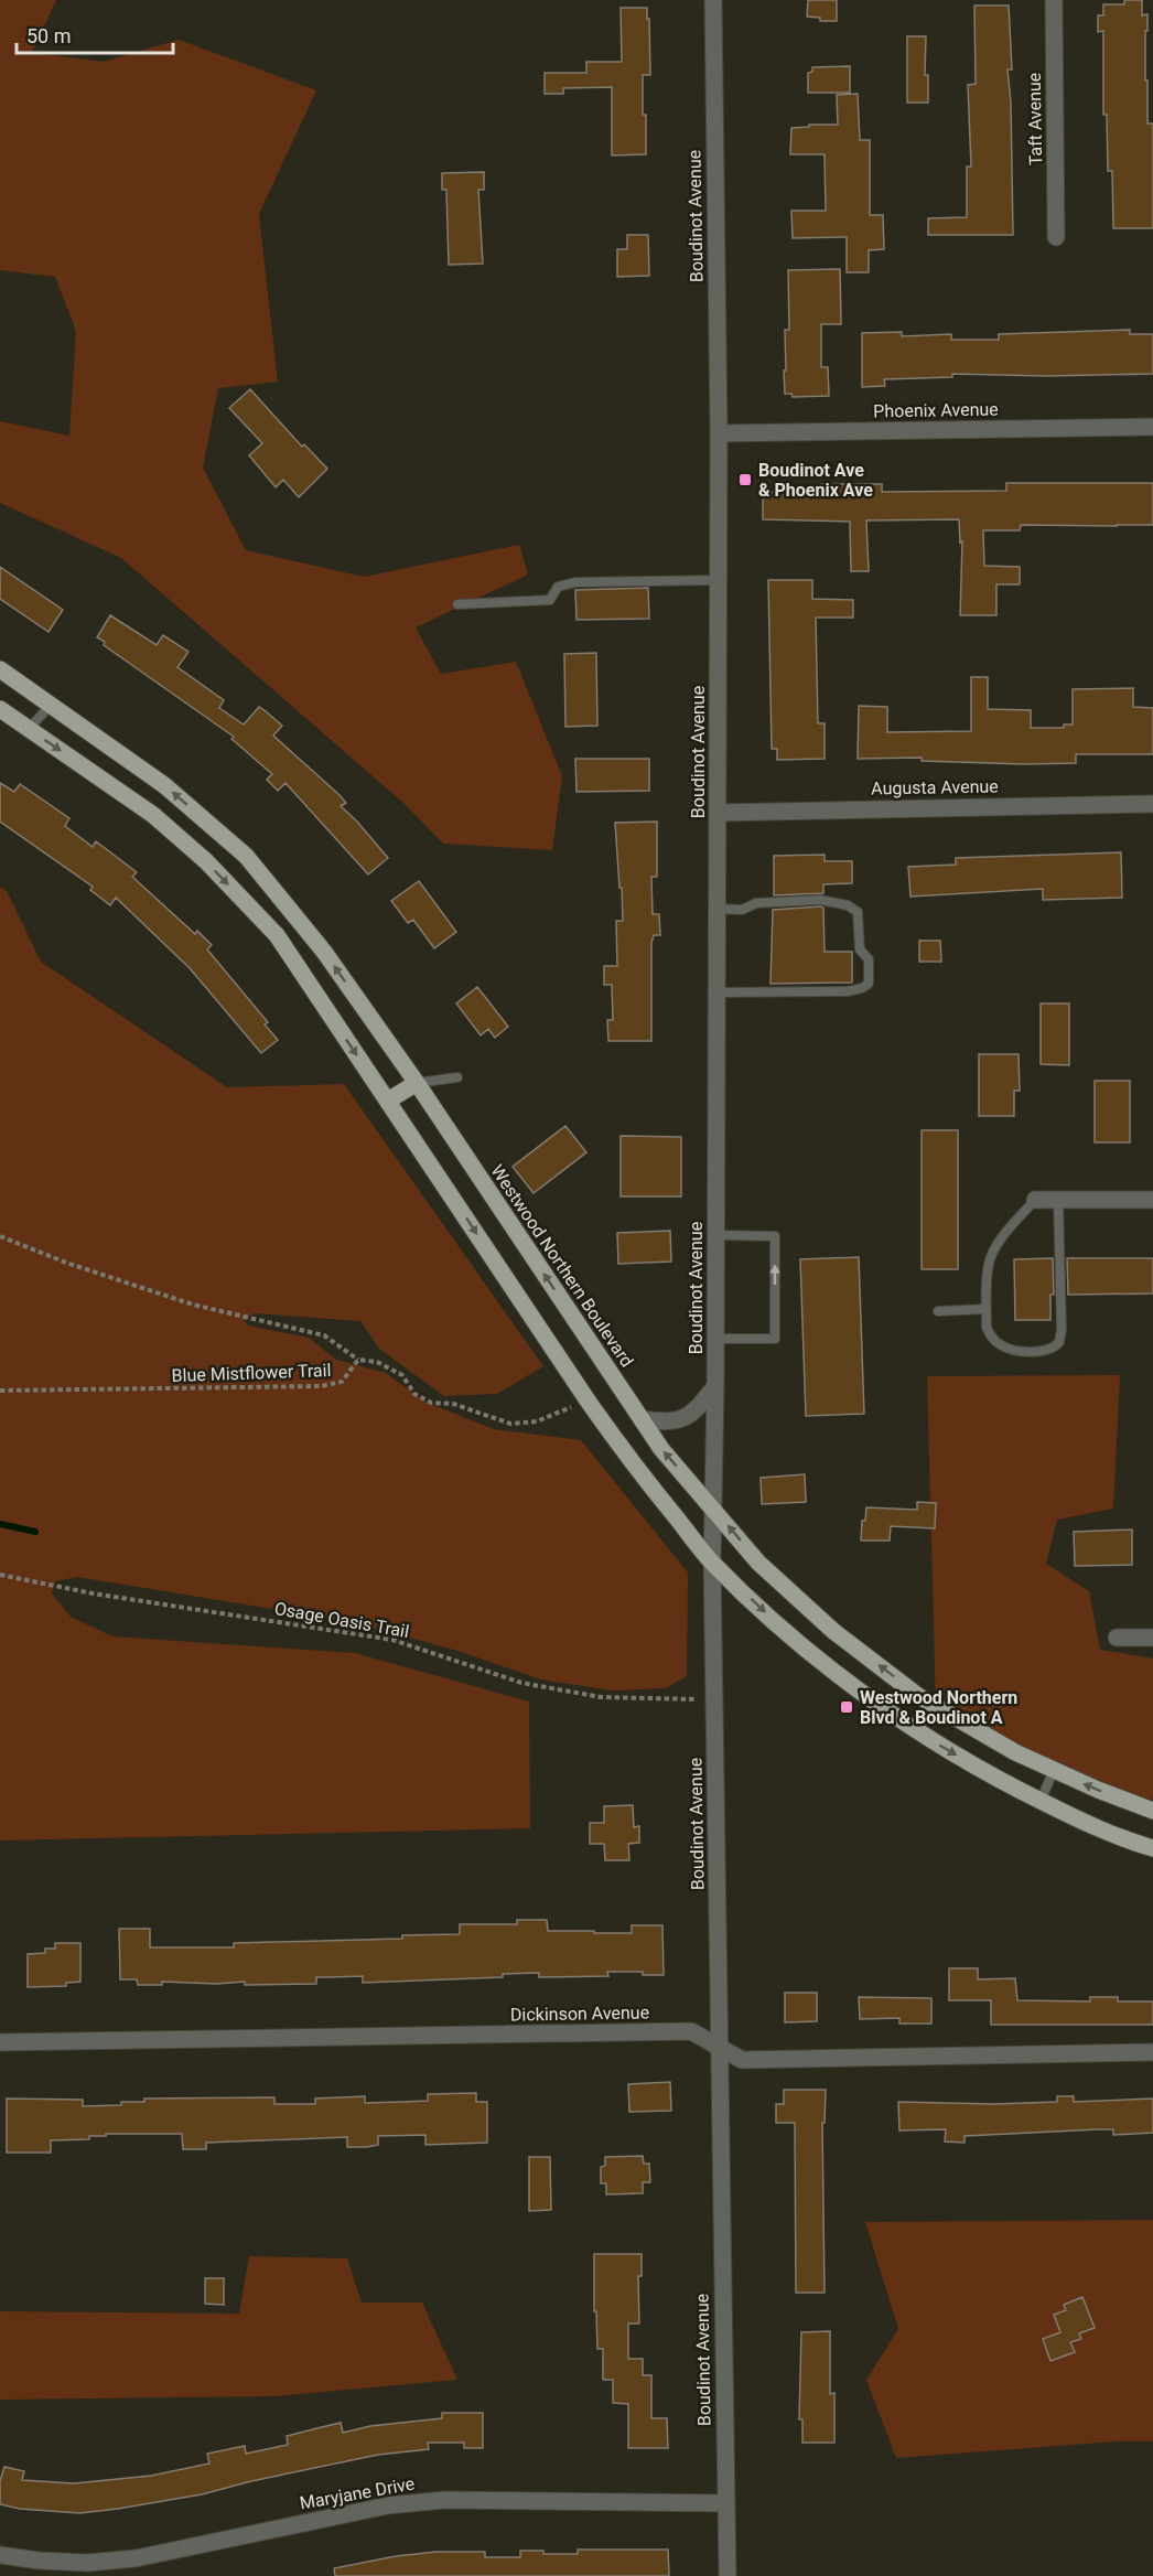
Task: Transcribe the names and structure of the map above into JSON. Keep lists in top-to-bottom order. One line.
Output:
{"streets":{"main road":["Westwood Northern Boulevard"],"street":["Taft Avenue","Boudinot Avenue","Phoenix Avenue","Augusta Avenue","Dickinson Avenue","Maryjane Drive"],"path":["Blue Mistflower Trail","Osage Oasis Trail"]},"crossings":[["Boudinot Avenue","Phoenix Avenue"],["Boudinot Avenue","Augusta Avenue"],["Boudinot Avenue","Westwood Northern Boulevard"],["Boudinot Avenue","Osage Oasis Trail"],["Boudinot Avenue","Dickinson Avenue"],["Boudinot Avenue","Maryjane Drive"]],"places":{"transit":["Boudinot Ave & Phoenix Ave","Westwood Northern Blvd & Boudinot A"]},"scale_bar":"50 m"}
